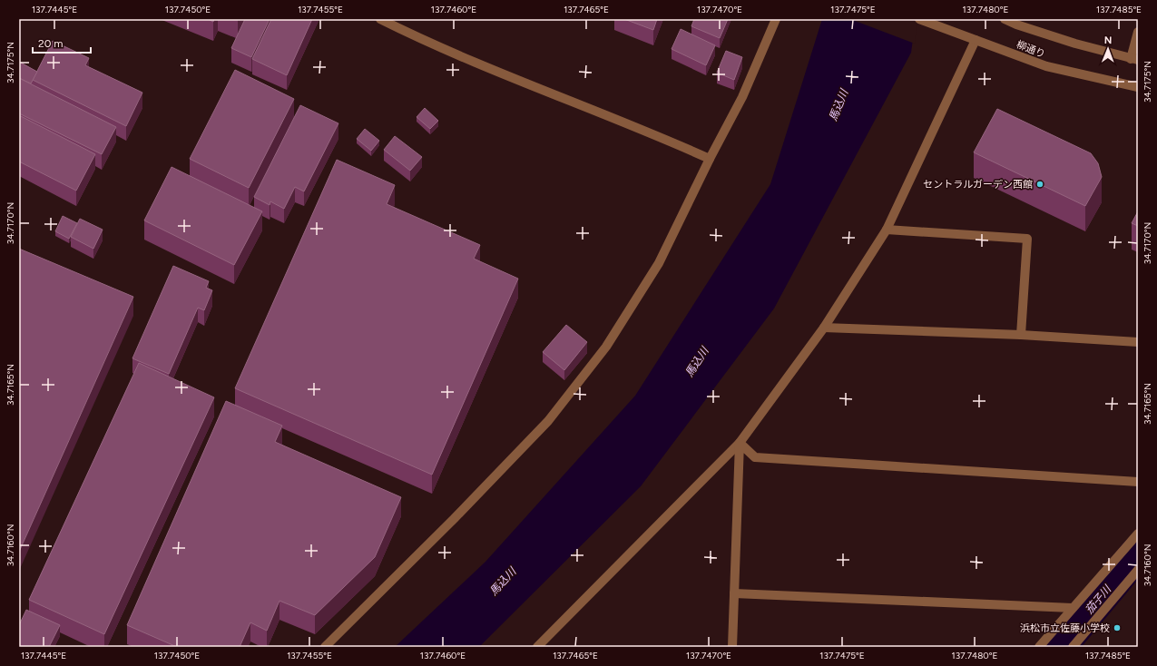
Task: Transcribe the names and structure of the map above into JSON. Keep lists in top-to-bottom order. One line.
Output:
{"streets":{"street":["柳通り"]},"water":["馬込川","茄子川"],"places":["セントラルガーデン西館","浜松市立佐藤小学校"],"scale_bar":"20 m","north":"top","coordinates":["137.7445°E","137.7450°E","137.7455°E","137.7460°E","137.7465°E","137.7470°E","137.7475°E","137.7480°E","137.7485°E","34.7175°N","34.7170°N","34.7165°N","34.7160°N"]}
